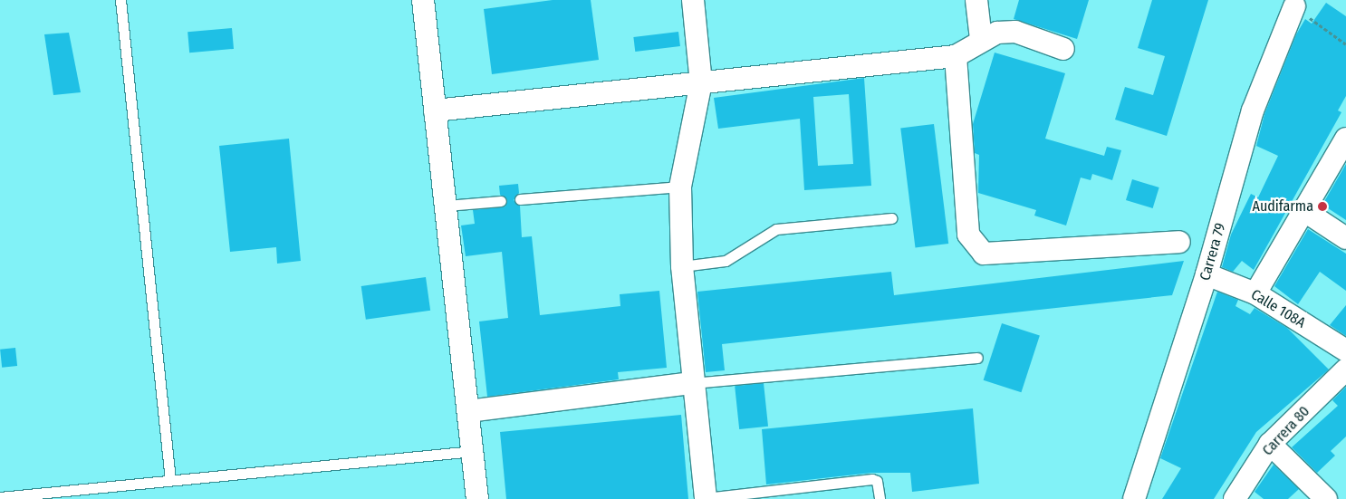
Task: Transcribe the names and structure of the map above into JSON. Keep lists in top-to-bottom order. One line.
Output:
{"streets":{"street":["Carrera 79","Calle 108A","Carrera 80"]},"crossings":[["Carrera 79","Calle 108A"]],"places":["Audifarma"]}
